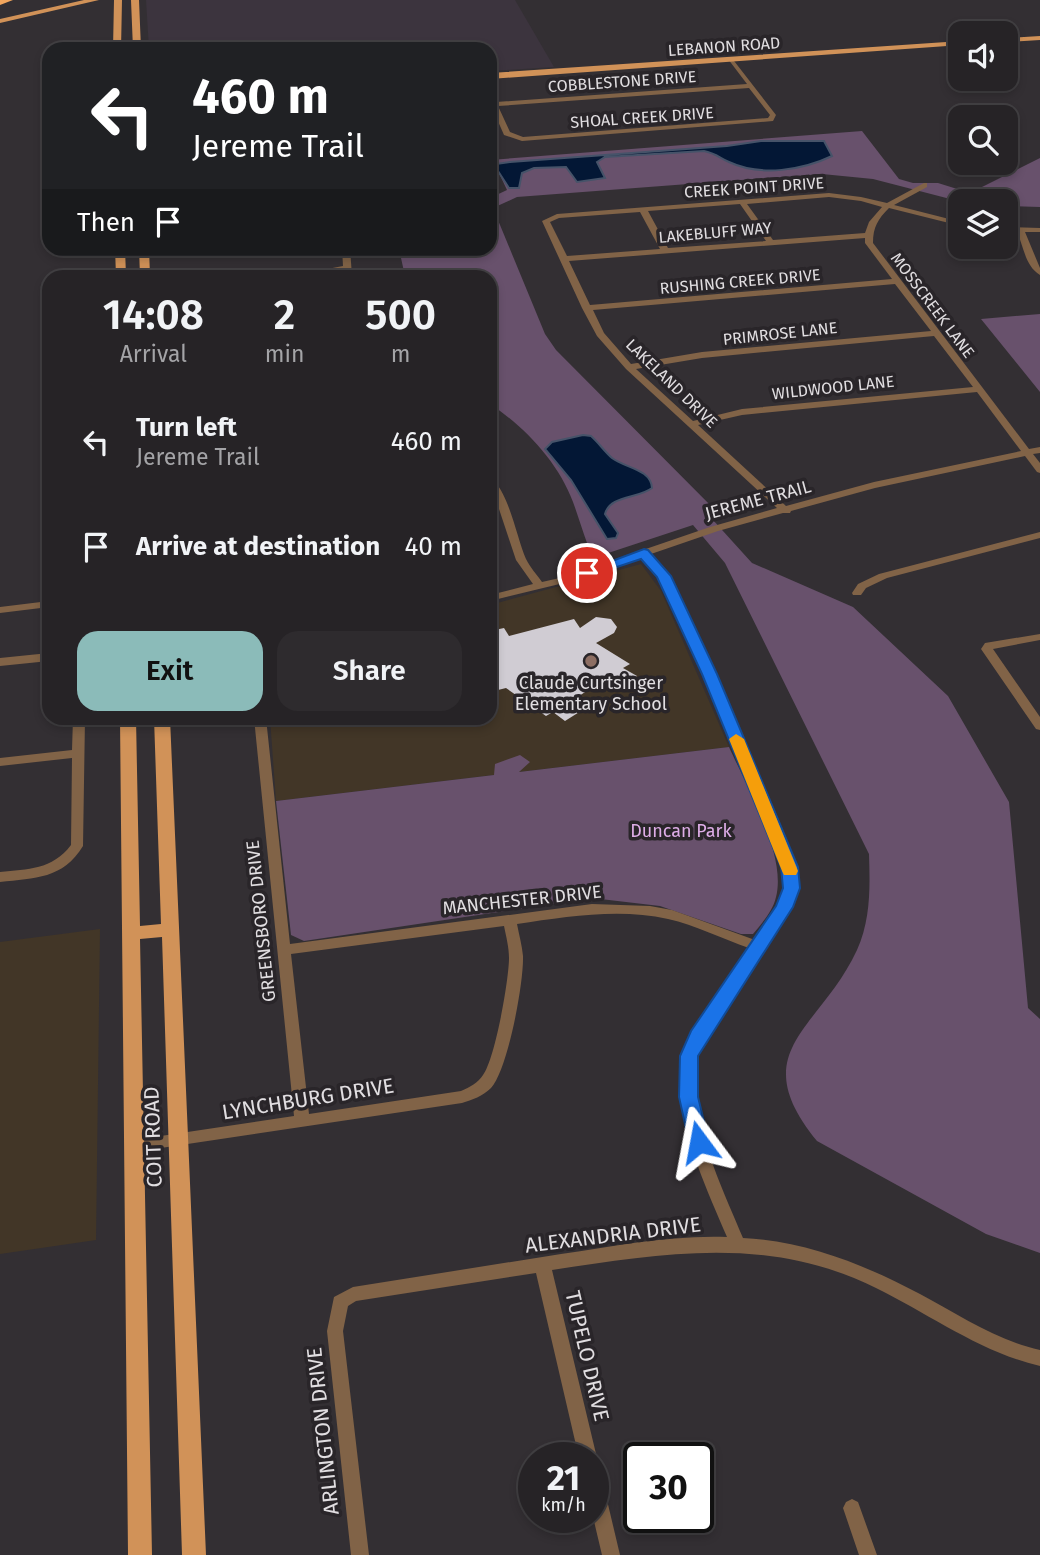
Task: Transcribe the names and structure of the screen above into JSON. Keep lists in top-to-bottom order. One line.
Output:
{"streets":{"main road":["LEBANON ROAD","COIT ROAD"],"street":["COBBLESTONE DRIVE","SHOAL CREEK DRIVE","CREEK POINT DRIVE","LAKEBLUFF WAY","RUSHING CREEK DRIVE","MOSSCREEK LANE","PRIMROSE LANE","LAKELAND DRIVE","WILDWOOD LANE","JEREME TRAIL","MANCHESTER DRIVE","GREENSBORO DRIVE","LYNCHBURG DRIVE","ALEXANDRIA DRIVE","TUPELO DRIVE","ARLINGTON DRIVE"]},"crossings":[["CREEK POINT DRIVE","LAKELAND DRIVE"],["LAKEBLUFF WAY","MOSSCREEK LANE"],["LAKEBLUFF WAY","LAKELAND DRIVE"],["RUSHING CREEK DRIVE","MOSSCREEK LANE"],["RUSHING CREEK DRIVE","LAKELAND DRIVE"],["MOSSCREEK LANE","PRIMROSE LANE"],["MOSSCREEK LANE","WILDWOOD LANE"],["MOSSCREEK LANE","JEREME TRAIL"],["PRIMROSE LANE","LAKELAND DRIVE"],["LAKELAND DRIVE","WILDWOOD LANE"],["LAKELAND DRIVE","JEREME TRAIL"],["MANCHESTER DRIVE","GREENSBORO DRIVE"],["MANCHESTER DRIVE","LYNCHBURG DRIVE"],["GREENSBORO DRIVE","LYNCHBURG DRIVE"],["LYNCHBURG DRIVE","COIT ROAD"],["ALEXANDRIA DRIVE","TUPELO DRIVE"],["ALEXANDRIA DRIVE","ARLINGTON DRIVE"]],"parks":["Duncan Park"],"places":["Claude Curtsinger Elementary School"],"page":{"turn":["460 m","Jereme Trail"],"then":"Then","eta":["14:08","Arrival","2","min","500","m"],"list":[{"name":"Turn left","note":"Jereme Trail","value":"460 m"},{"name":"Arrive at destination","value":"40 m"}],"buttons":["Exit","Share"],"speed":"21 km/h","limit":"30"}}
